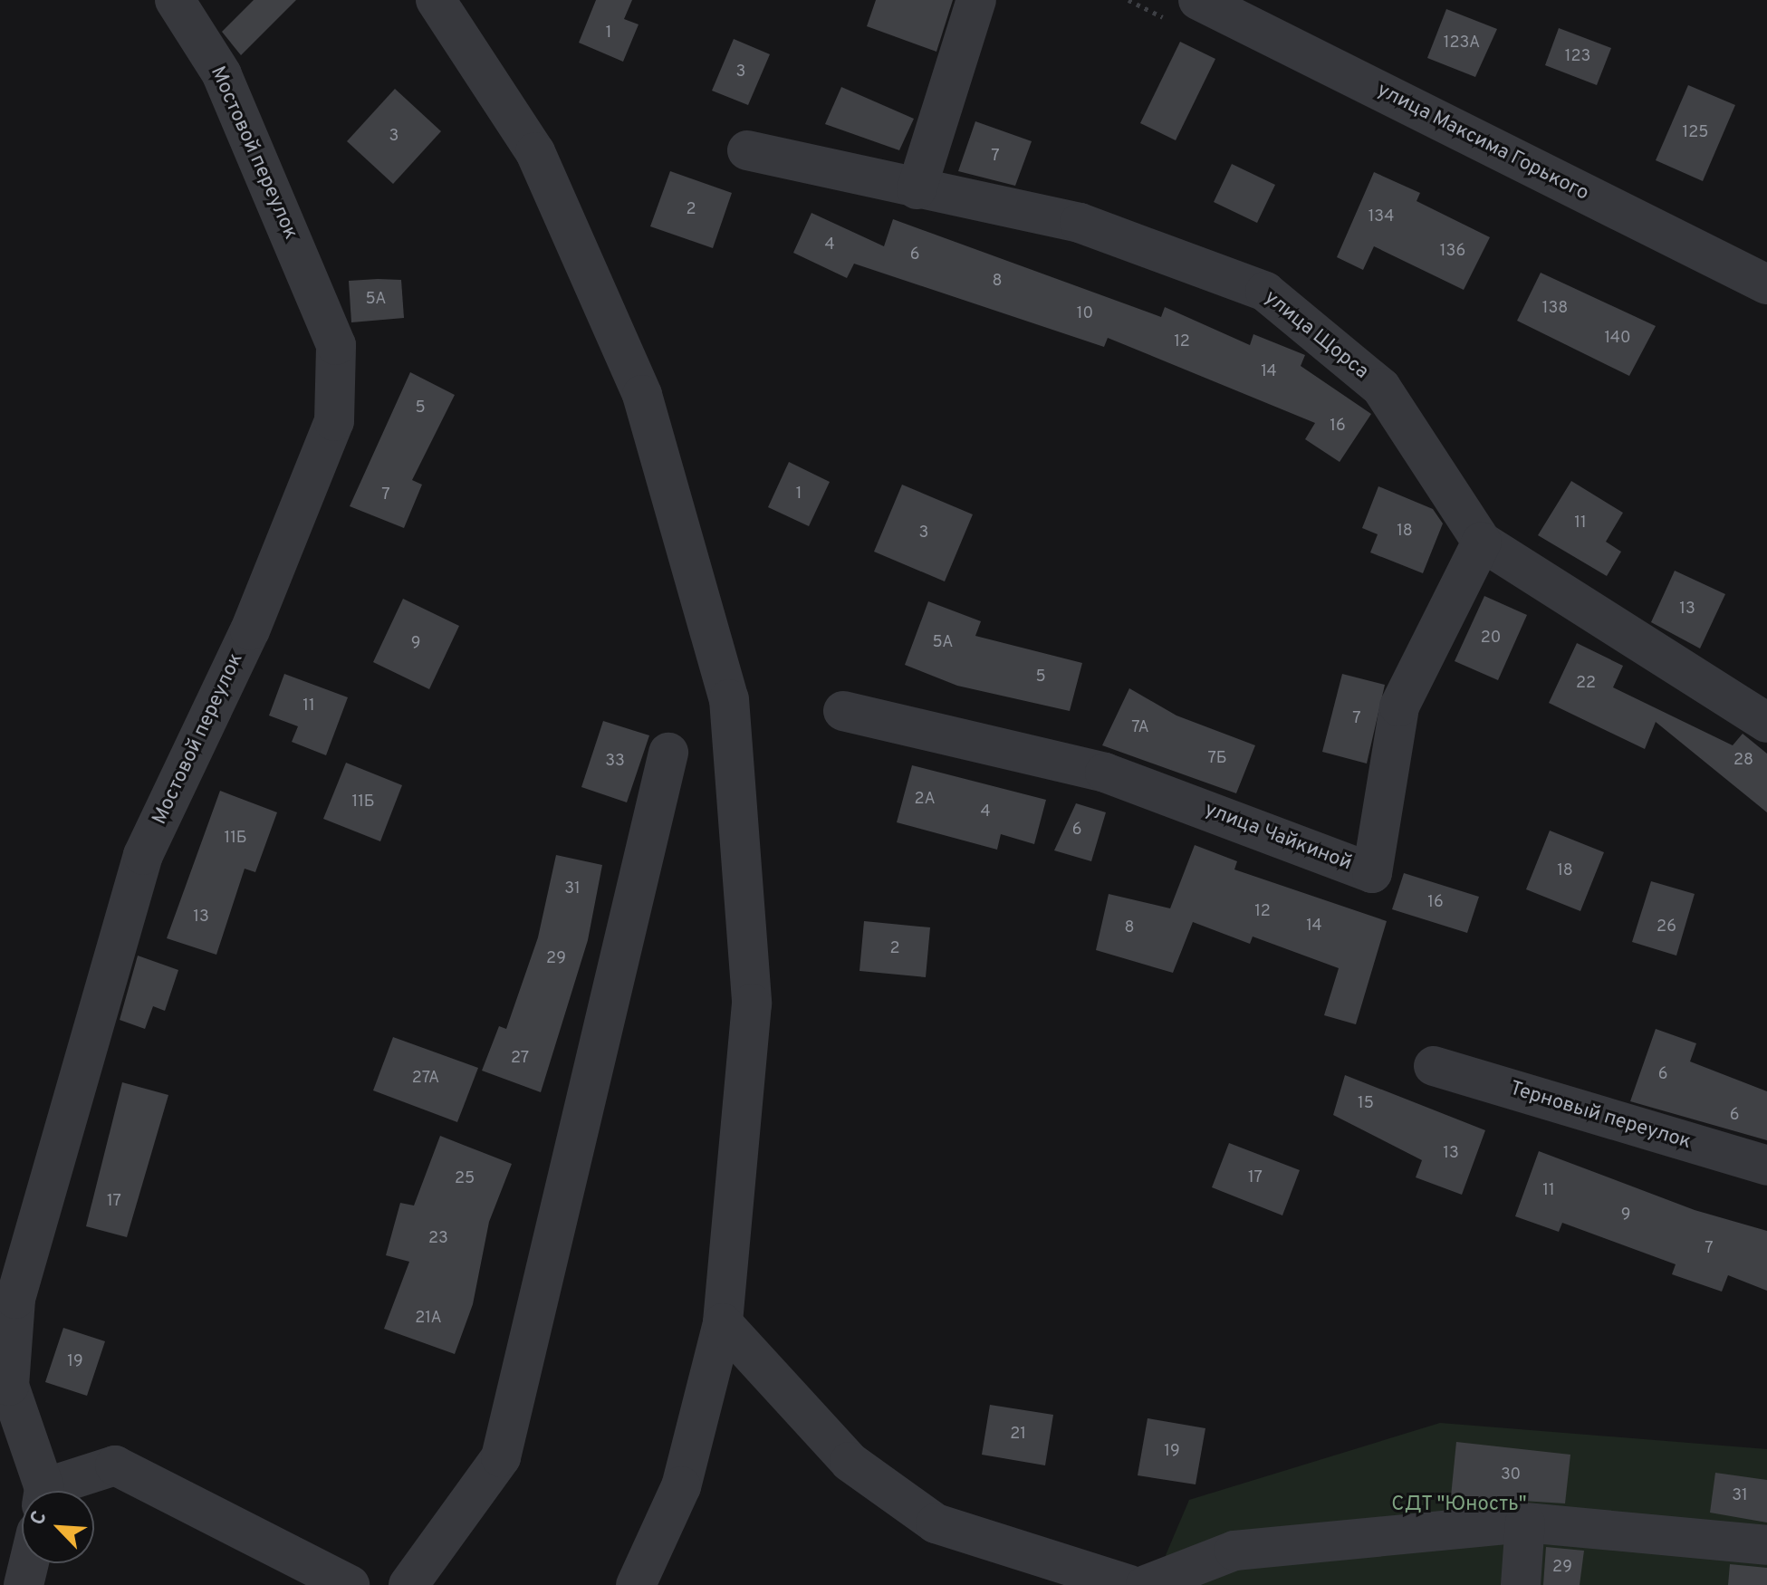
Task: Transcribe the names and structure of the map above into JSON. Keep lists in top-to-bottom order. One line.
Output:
{"streets":{"street":["улица Максима Горького","Мостовой переулок","улица Щорса","улица Чайкиной","Терновый переулок"]},"crossings":[["улица Щорса","улица Чайкиной"]],"parks":["СДТ \"Юность\""],"house_numbers":["1","123А","123","3","125","3","7","2","134","4","136","6","8","5А","138","10","140","12","14","5","16","1","7","11","18","3","13","20","5А","9","5","22","11","7","7А","7Б","28","33","2А","11Б","4","6","11Б","18","31","16","12","13","14","26","8","2","29","27","6","27А","15","6","13","17","25","11","17","9","23","7","21А","19","21","19","30","31","29"],"north":"top left"}
